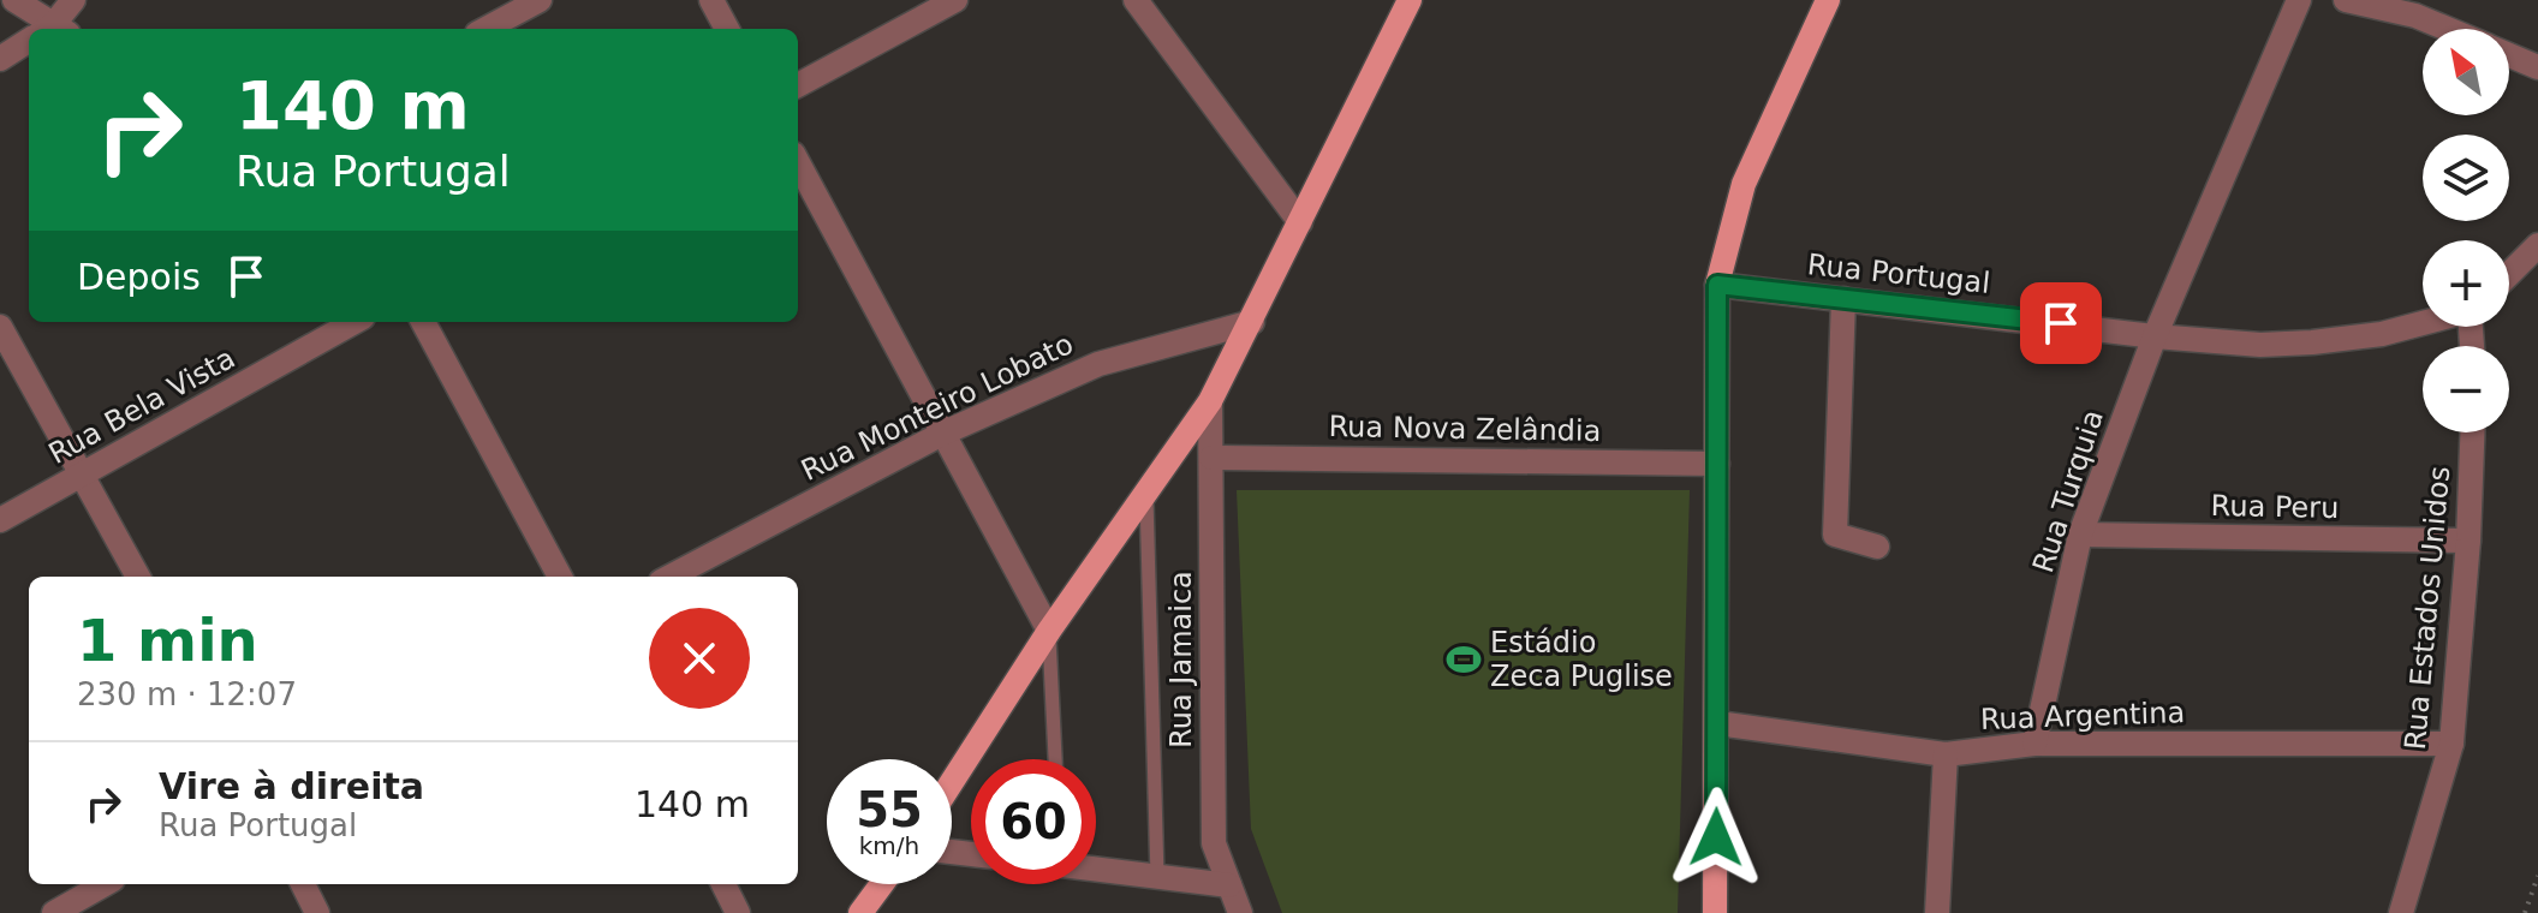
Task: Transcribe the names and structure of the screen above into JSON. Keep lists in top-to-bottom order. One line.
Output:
{"streets":{"street":["Rua Portugal","Rua Bela Vista","Rua Monteiro Lobato","Rua Nova Zelândia","Rua Turquia","Rua Peru","Rua Estados Unidos","Rua Jamaica","Rua Argentina"]},"crossings":[["Rua Portugal","Rua Turquia"],["Rua Nova Zelândia","Rua Jamaica"],["Rua Turquia","Rua Peru"],["Rua Turquia","Rua Argentina"],["Rua Peru","Rua Estados Unidos"],["Rua Estados Unidos","Rua Argentina"]],"places":{"sports":["Estádio Zeca Puglise"]},"north":"top left","page":{"map_buttons":["+","−"],"turn":["140 m","Rua Portugal"],"then":"Depois","heading":["1 min","230 m · 12:07"],"list":[{"name":"Vire à direita","note":"Rua Portugal","value":"140 m"}],"speed":"55 km/h","limit":"60"}}
